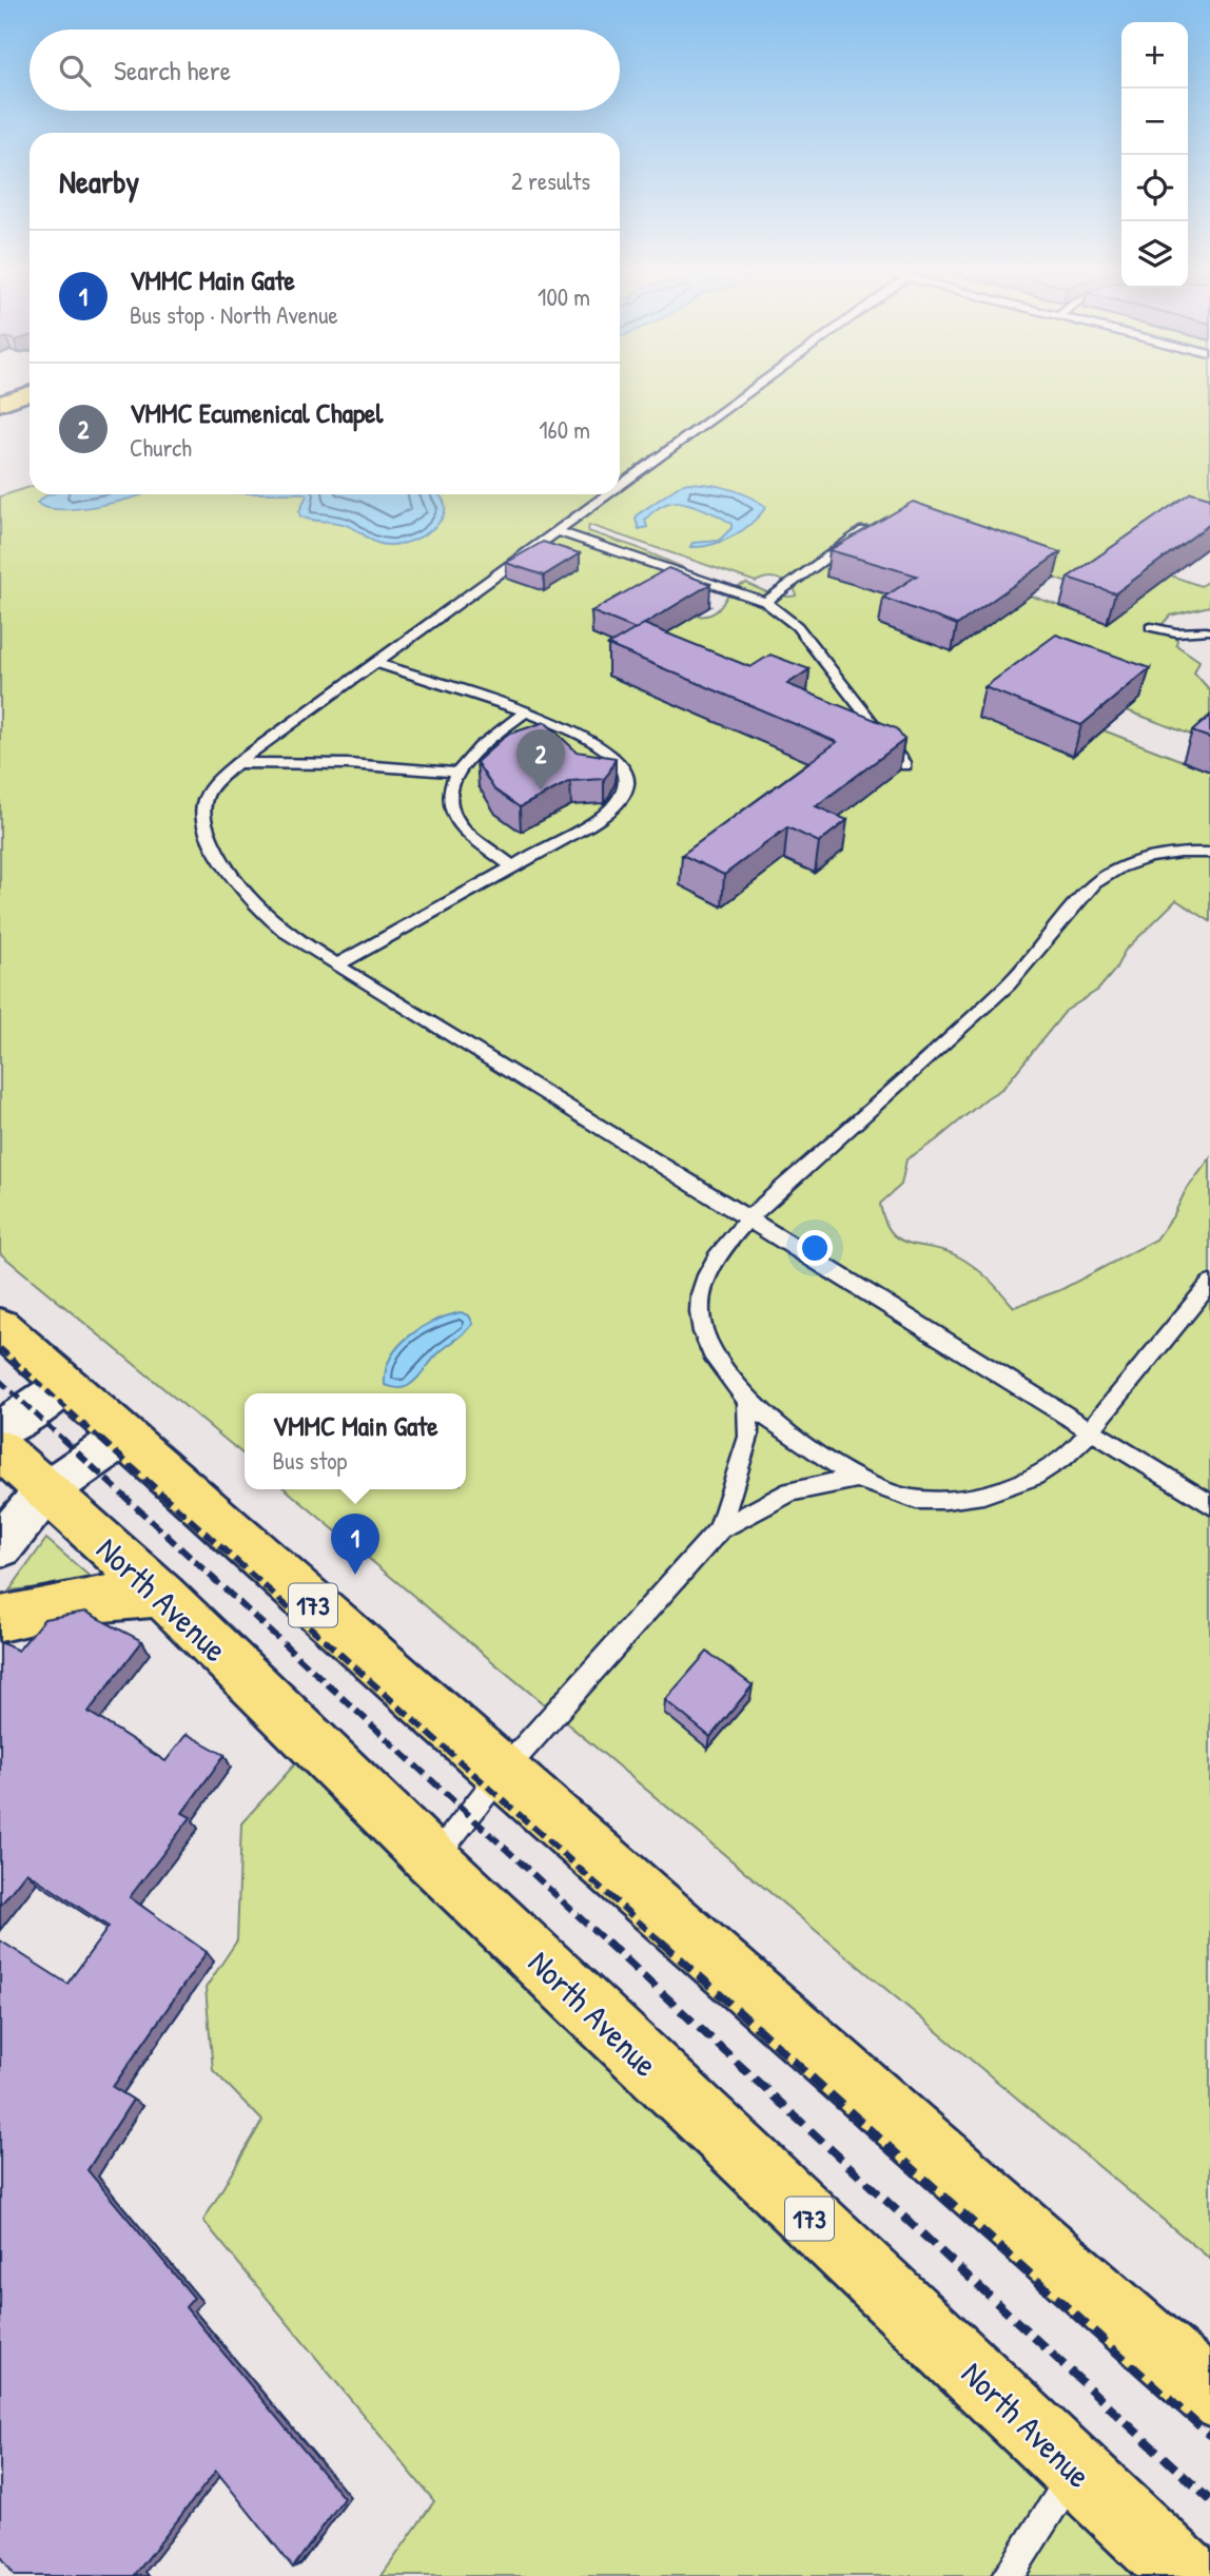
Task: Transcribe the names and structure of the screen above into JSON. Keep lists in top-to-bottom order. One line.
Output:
{"streets":{"main road":["North Avenue","173"]},"page":{"map_buttons":["+","−"],"search":"Search here","heading":["Nearby","2 results"],"list":[{"mark":"1","name":"VMMC Main Gate","note":"Bus stop · North Avenue","value":"100 m"},{"mark":"2","name":"VMMC Ecumenical Chapel","note":"Church","value":"160 m"}],"pins":["2","1"],"popup":["VMMC Main Gate","Bus stop"]}}
